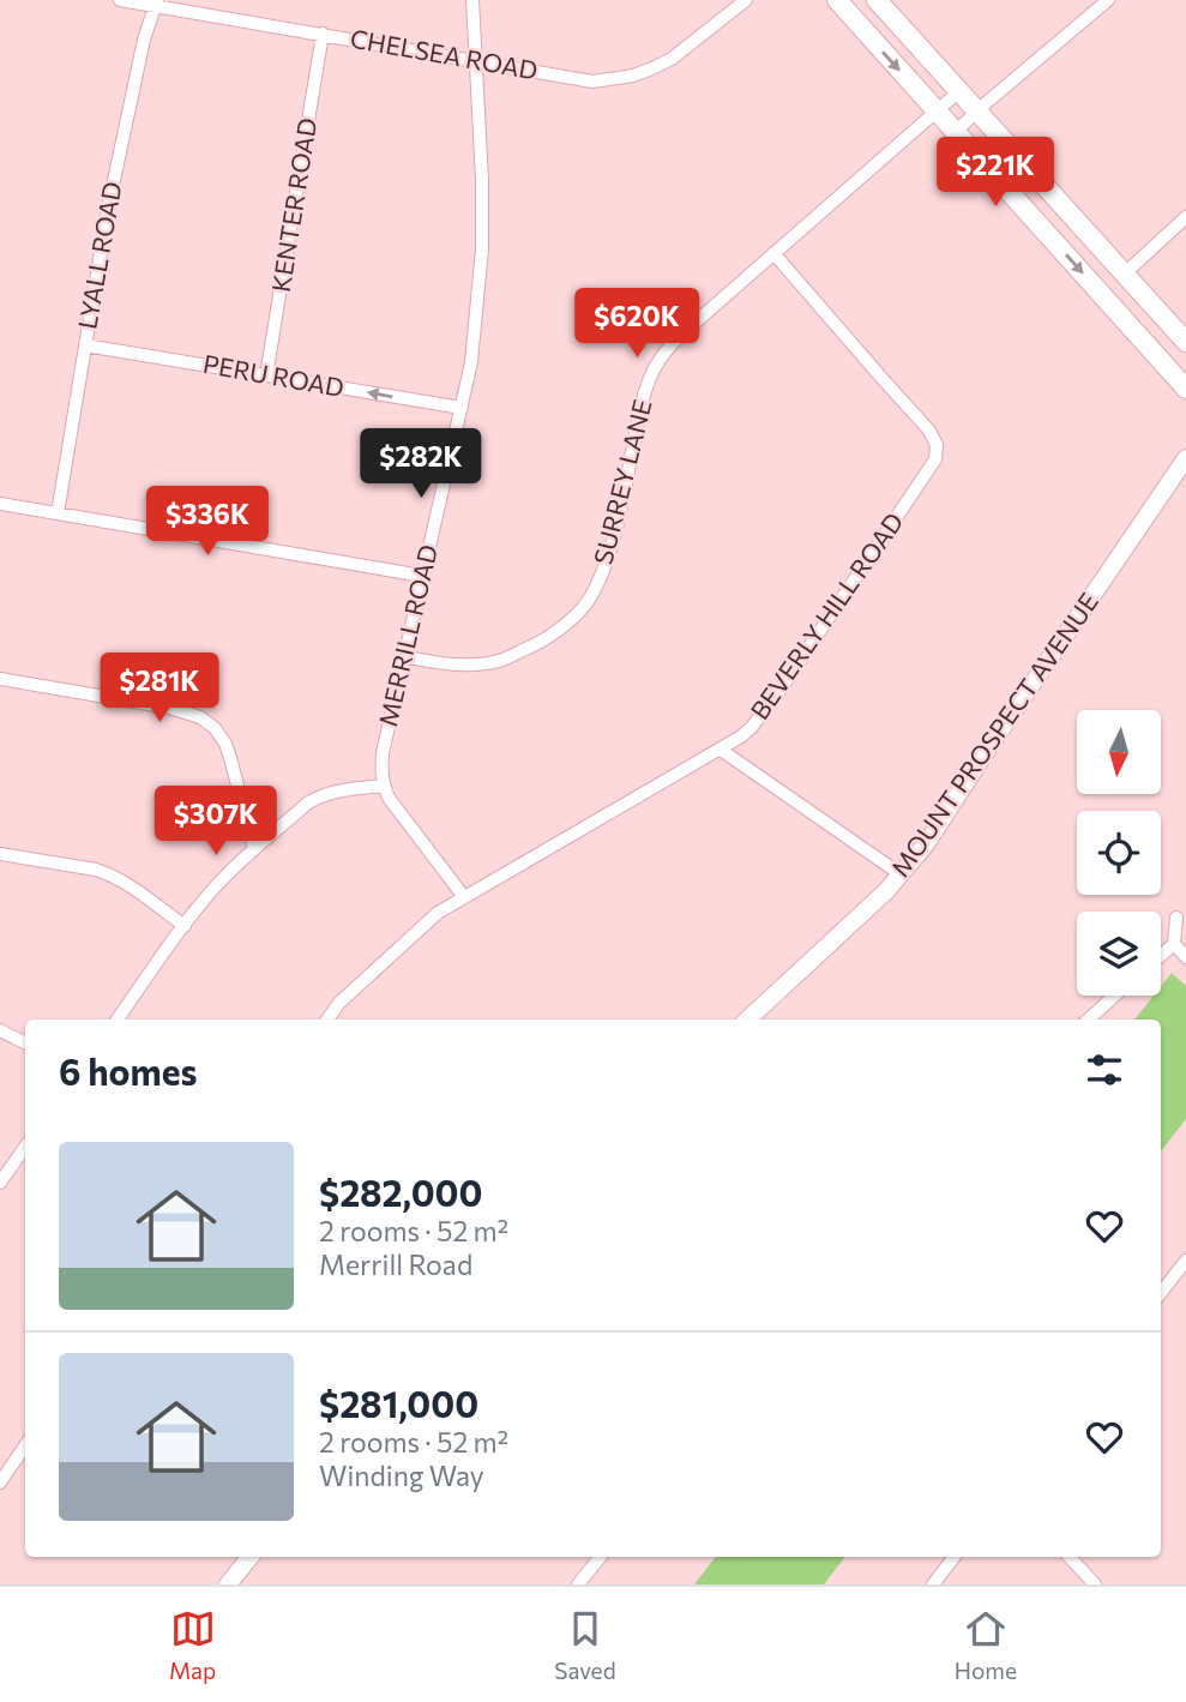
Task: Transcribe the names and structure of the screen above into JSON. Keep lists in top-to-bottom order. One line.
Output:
{"streets":{"street":["CHELSEA ROAD","KENTER ROAD","LYALL ROAD","PERU ROAD","SURREY LANE","BEVERLY HILL ROAD","MERRILL ROAD","MOUNT PROSPECT AVENUE"]},"crossings":[["CHELSEA ROAD","KENTER ROAD"],["CHELSEA ROAD","LYALL ROAD"],["CHELSEA ROAD","MERRILL ROAD"],["KENTER ROAD","PERU ROAD"],["LYALL ROAD","PERU ROAD"],["PERU ROAD","MERRILL ROAD"],["SURREY LANE","BEVERLY HILL ROAD"],["SURREY LANE","MERRILL ROAD"]],"one_way":["PERU ROAD"],"north":"bottom","page":{"price":["$221K","$620K","$282K","$336K","$281K","$307K"],"heading":"6 homes","list":[{"name":"$282,000","note":"2 rooms · 52 m² · Merrill Road"},{"name":"$281,000","note":"2 rooms · 52 m² · Winding Way"}],"tabs":["Map","Saved","Home"]}}
